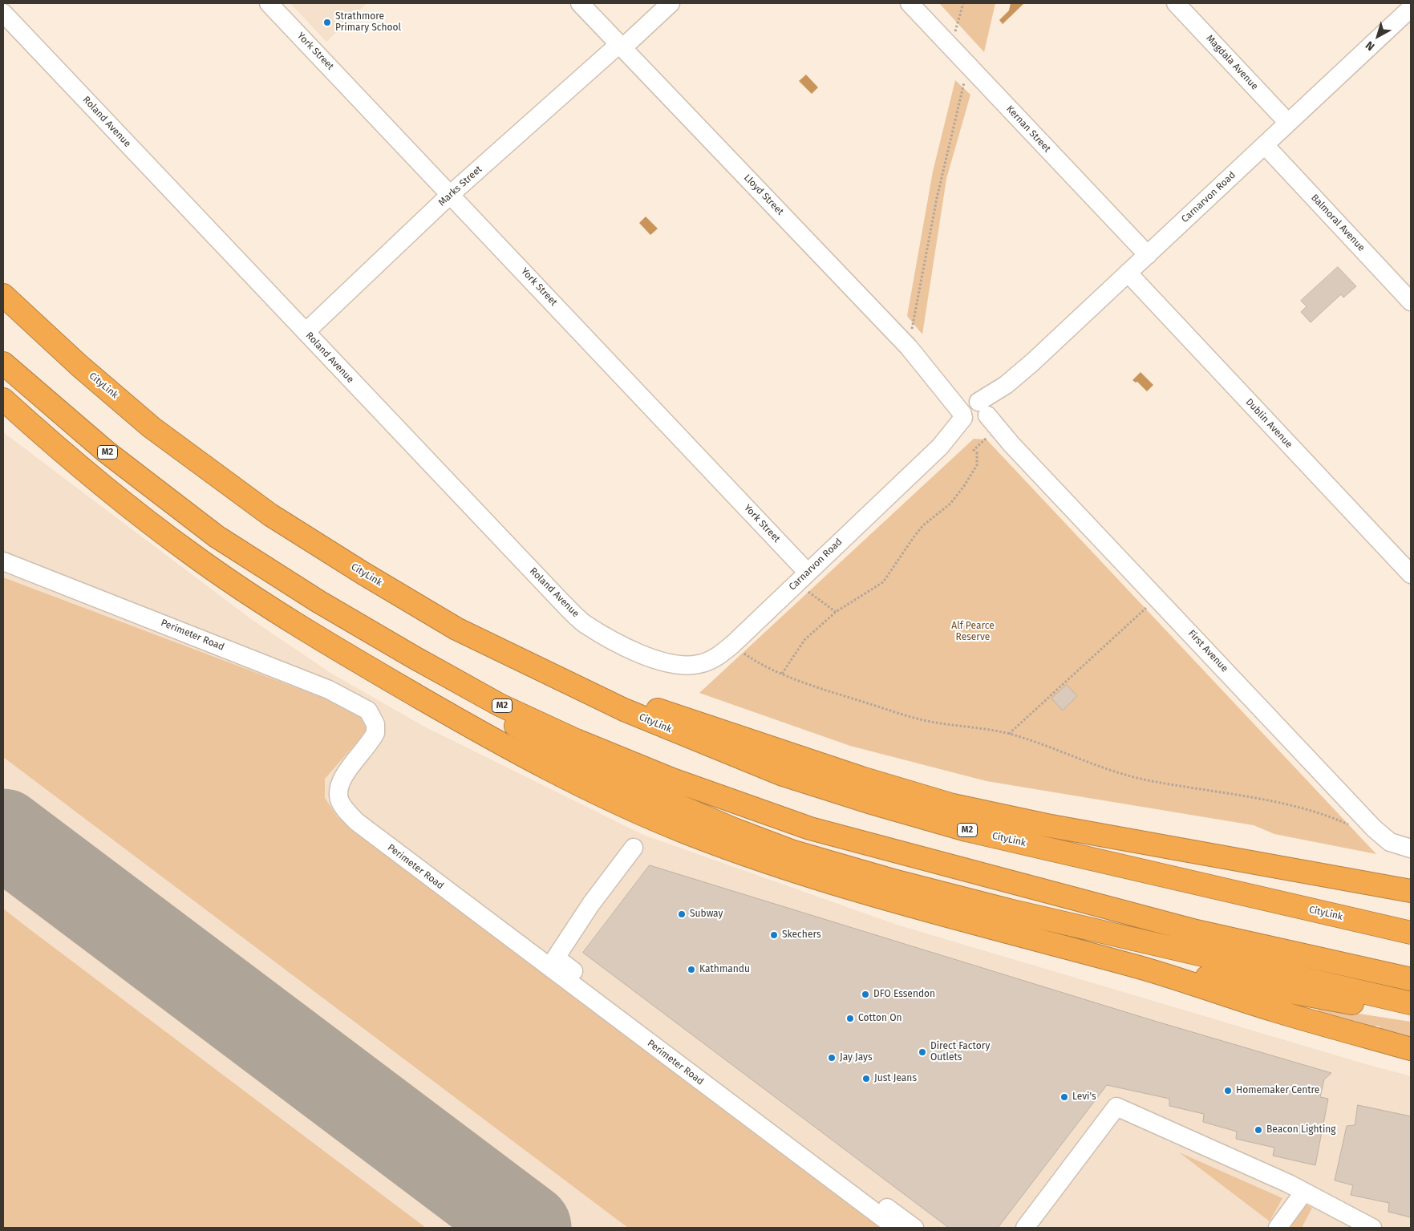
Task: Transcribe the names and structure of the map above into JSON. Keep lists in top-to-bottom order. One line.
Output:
{"streets":{"highway":["CityLink","M2"],"street":["York Street","Magdala Avenue","Roland Avenue","Kernan Street","Marks Street","Lloyd Street","Carnarvon Road","Balmoral Avenue","Dublin Avenue","Perimeter Road","First Avenue"]},"crossings":[["York Street","Marks Street"],["York Street","Carnarvon Road"],["Magdala Avenue","Carnarvon Road"],["Roland Avenue","Marks Street"],["Roland Avenue","Carnarvon Road"],["Kernan Street","Carnarvon Road"],["Marks Street","Lloyd Street"],["Lloyd Street","Carnarvon Road"],["Lloyd Street","First Avenue"],["Carnarvon Road","Balmoral Avenue"],["Carnarvon Road","Dublin Avenue"],["Carnarvon Road","First Avenue"]],"parks":["Alf Pearce Reserve"],"places":["Strathmore Primary School","Subway","Skechers","Kathmandu","DFO Essendon","Cotton On","Direct Factory Outlets","Jay Jays","Just Jeans","Homemaker Centre","Levi's","Beacon Lighting"],"north":"bottom left"}
